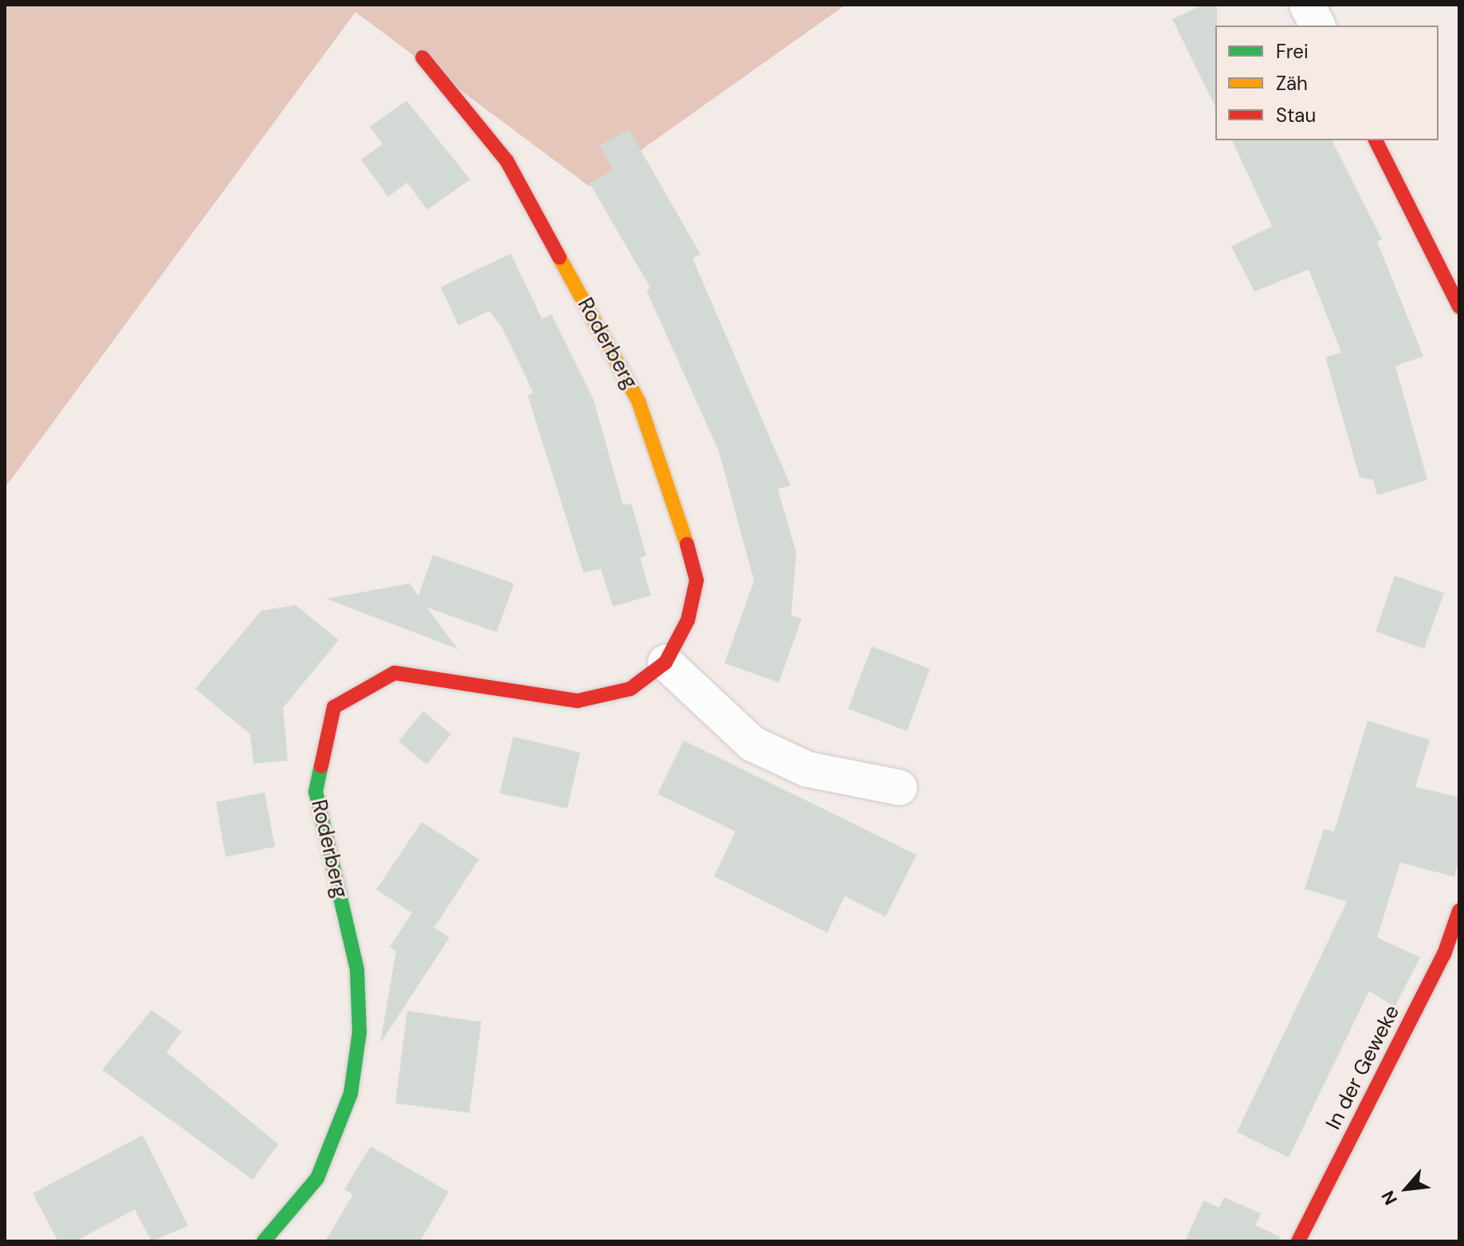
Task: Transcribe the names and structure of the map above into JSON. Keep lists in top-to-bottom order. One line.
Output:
{"streets":{"street":["Roderberg","In der Geweke"]},"legend":["Frei","Zäh","Stau"],"north":"bottom left"}
